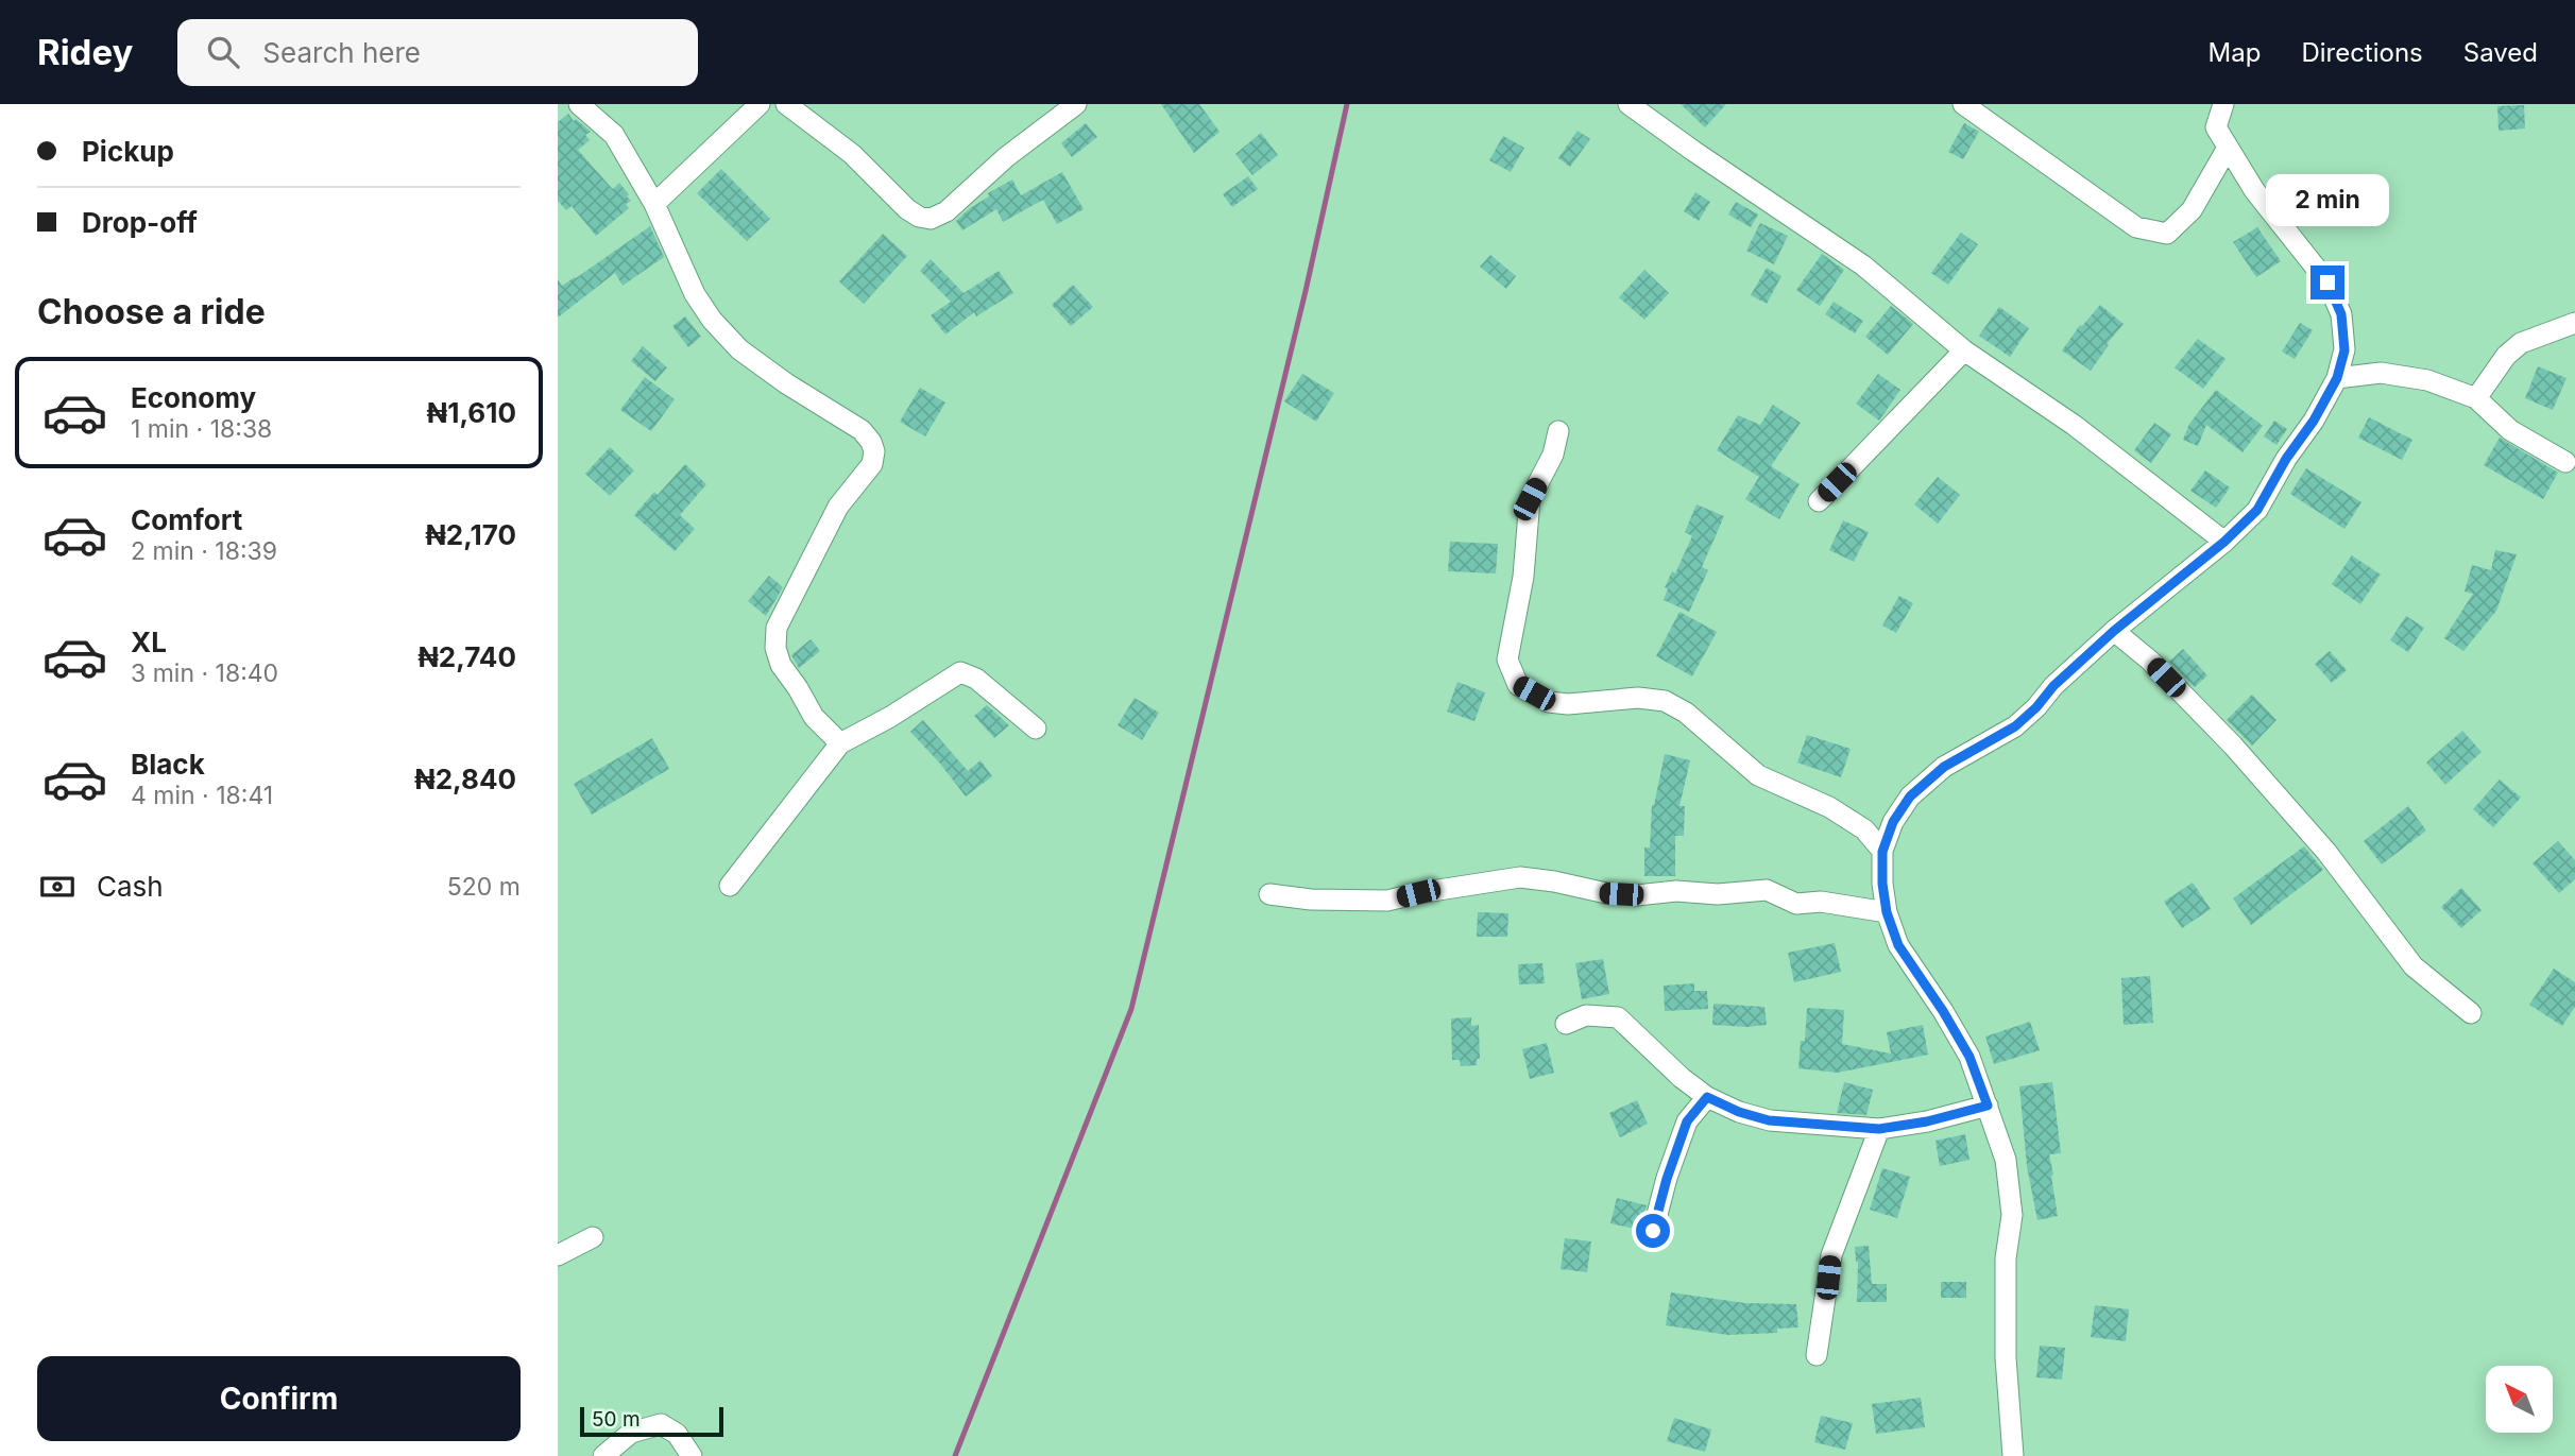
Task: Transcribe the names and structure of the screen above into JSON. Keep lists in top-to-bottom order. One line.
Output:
{"scale_bar":"50 m","north":"top left","page":{"header":"Ridey","search":"Search here","nav":["Map","Directions","Saved"],"banner":["Pickup","Drop-off"],"bubble":"2 min","heading":"Choose a ride","list":[{"name":"Economy","note":"1 min · 18:38","value":"₦1,610"},{"name":"Comfort","note":"2 min · 18:39","value":"₦2,170"},{"name":"XL","note":"3 min · 18:40","value":"₦2,740"},{"name":"Black","note":"4 min · 18:41","value":"₦2,840"}],"pay":["Cash","520 m"],"buttons":"Confirm","scale":"50 m"}}
